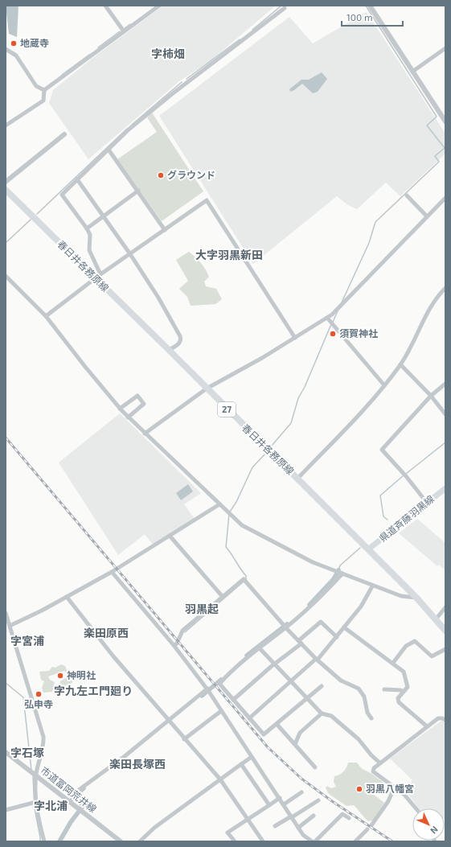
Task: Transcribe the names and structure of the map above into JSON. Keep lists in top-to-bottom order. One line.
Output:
{"streets":{"main road":["春日井各務原線","27","県道斉藤羽黒線"],"street":["市道富岡荒井線"]},"crossings":[["春日井各務原線","県道斉藤羽黒線"]],"districts":["字柿畑","大字羽黒新田","羽黒起","楽田原西","字宮浦","字九左エ門廻り","字石塚","楽田長塚西","字北浦"],"places":["地蔵寺","グラウンド","須賀神社","神明社","弘申寺","羽黒八幡宮"],"scale_bar":"100 m","north":"bottom right"}
